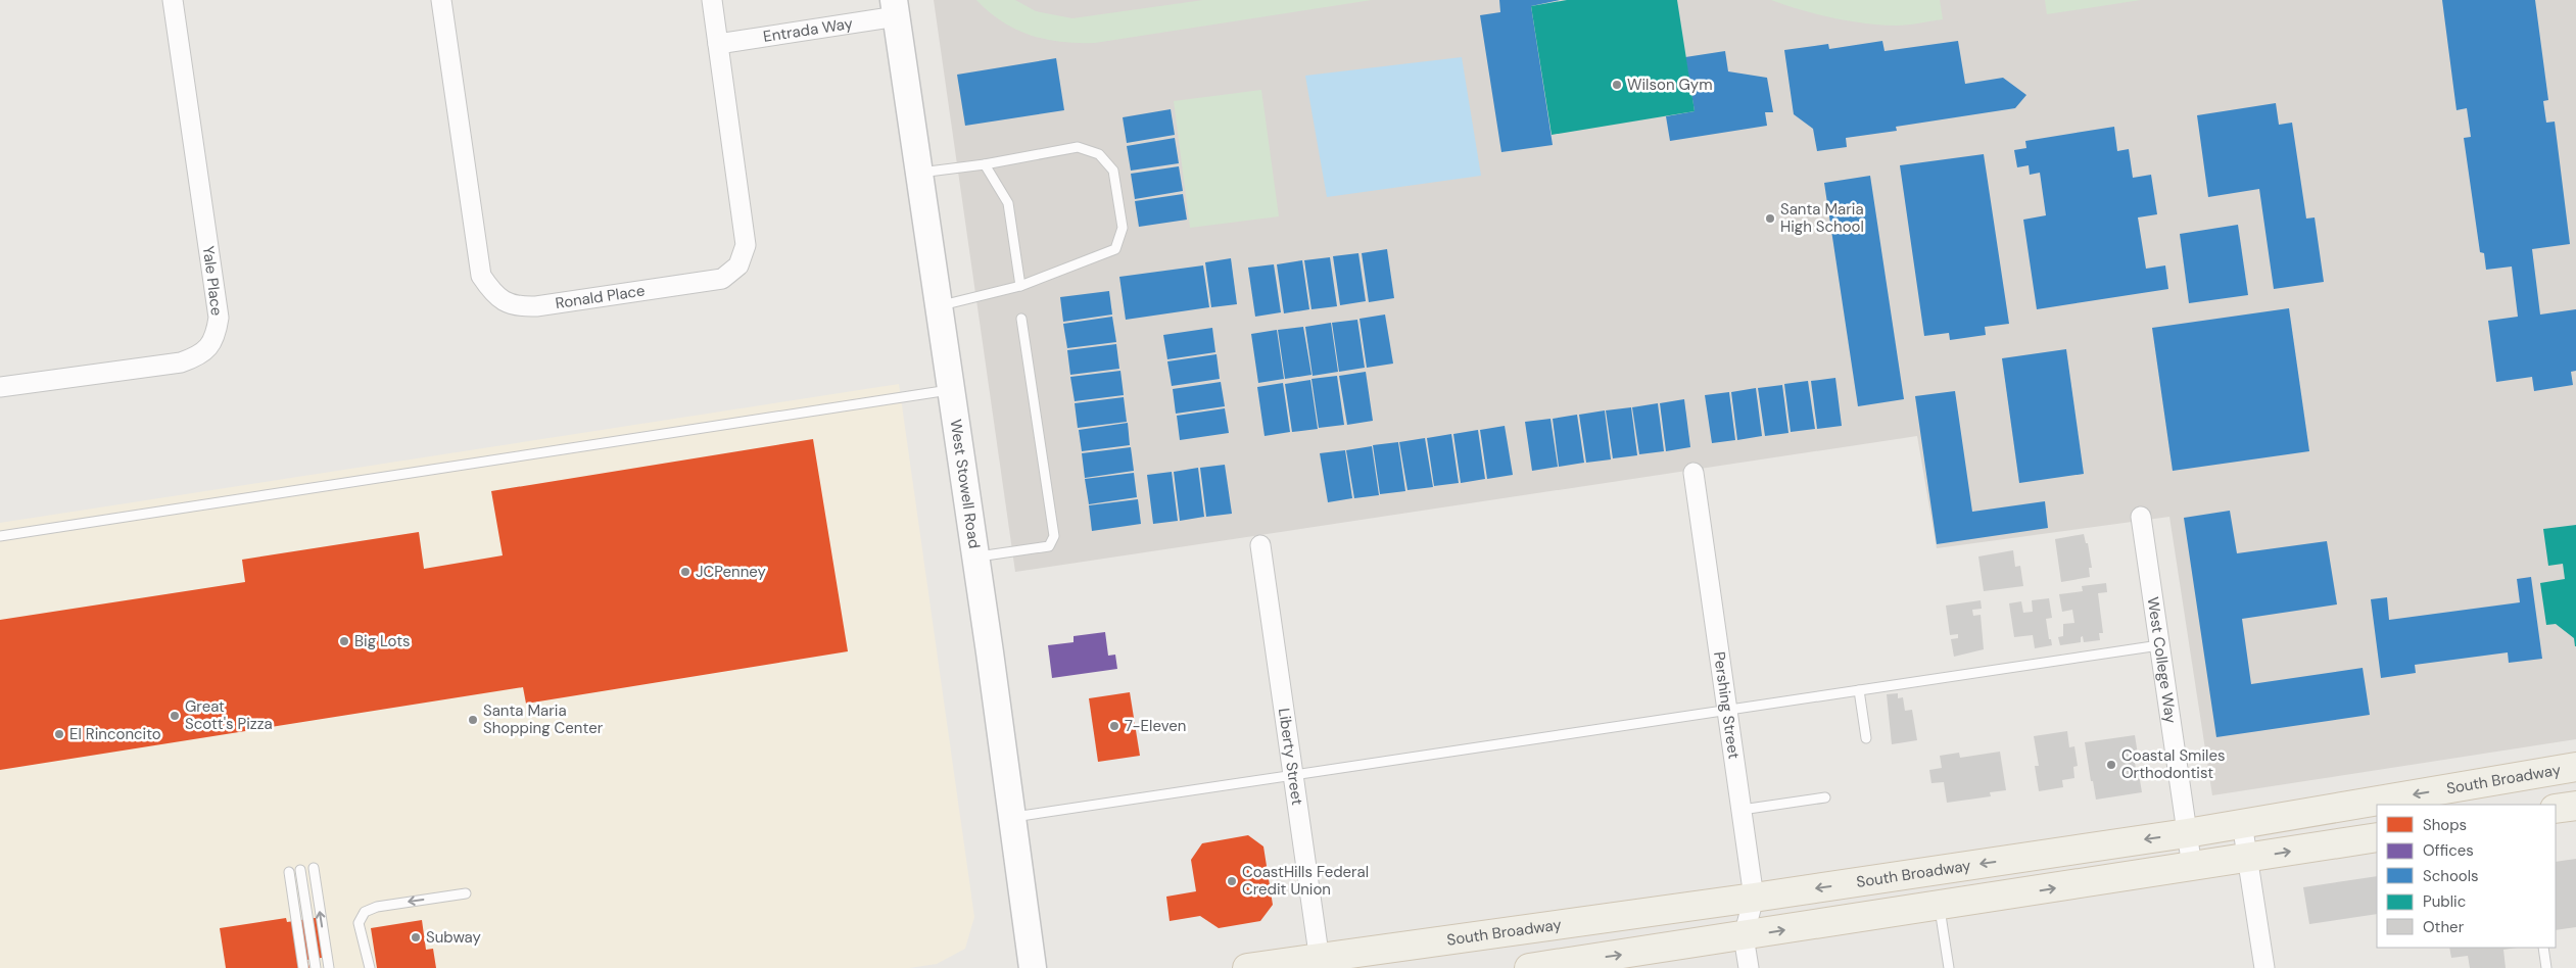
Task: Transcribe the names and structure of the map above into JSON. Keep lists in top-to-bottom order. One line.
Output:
{"streets":{"main road":["West Stowell Road","South Broadway"],"street":["Entrada Way","Yale Place","Ronald Place","West College Way","Pershing Street","Liberty Street"]},"crossings":[["Entrada Way","Ronald Place"],["Entrada Way","West Stowell Road"],["West College Way","South Broadway"],["Pershing Street","South Broadway"],["Liberty Street","South Broadway"]],"places":["Wilson Gym","Santa Maria High School","JCPenney","Big Lots","Great Scott's Pizza","Santa Maria Shopping Center","7-Eleven","El Rinconcito","Coastal Smiles Orthodontist","CoastHills Federal Credit Union","Subway"],"legend":["Shops","Offices","Schools","Public","Other"]}
